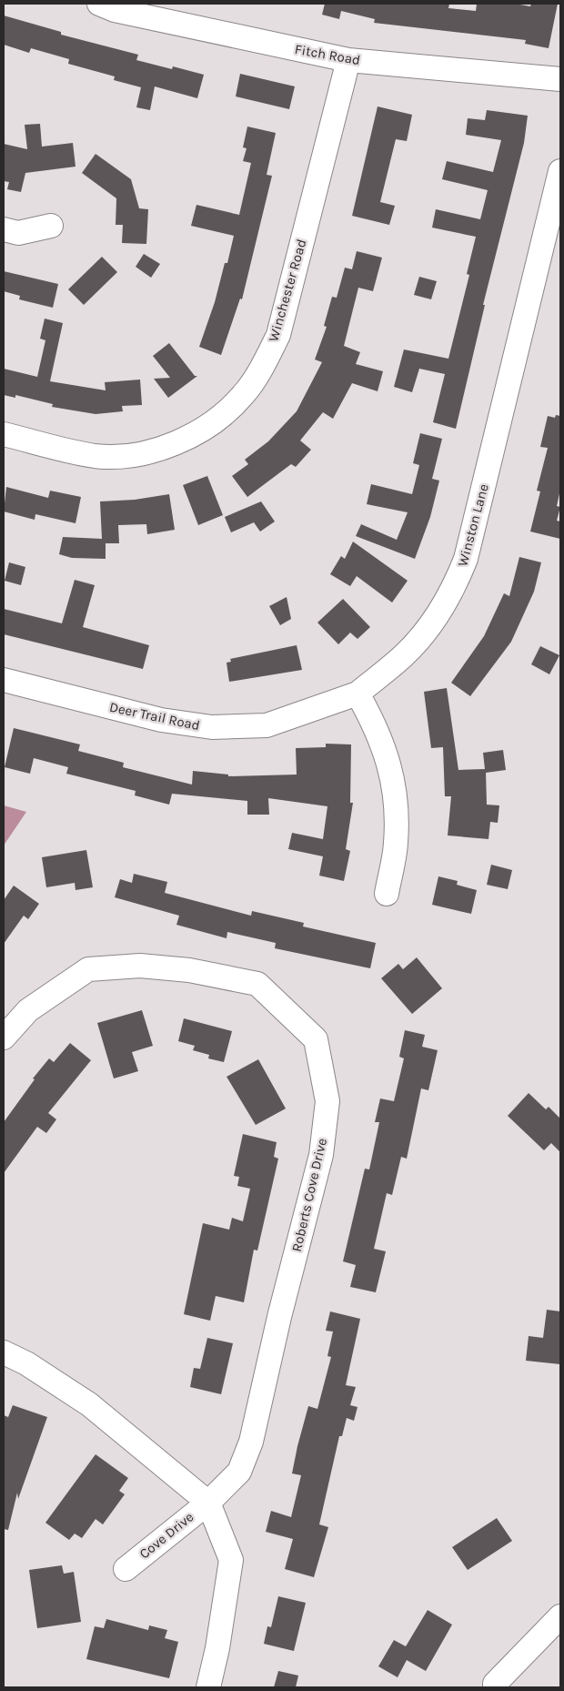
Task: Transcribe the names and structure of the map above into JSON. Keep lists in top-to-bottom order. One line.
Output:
{"streets":{"street":["Fitch Road","Winchester Road","Winston Lane","Deer Trail Road","Roberts Cove Drive","Cove Drive"]},"crossings":[["Fitch Road","Winchester Road"],["Winston Lane","Deer Trail Road"],["Roberts Cove Drive","Cove Drive"]]}
